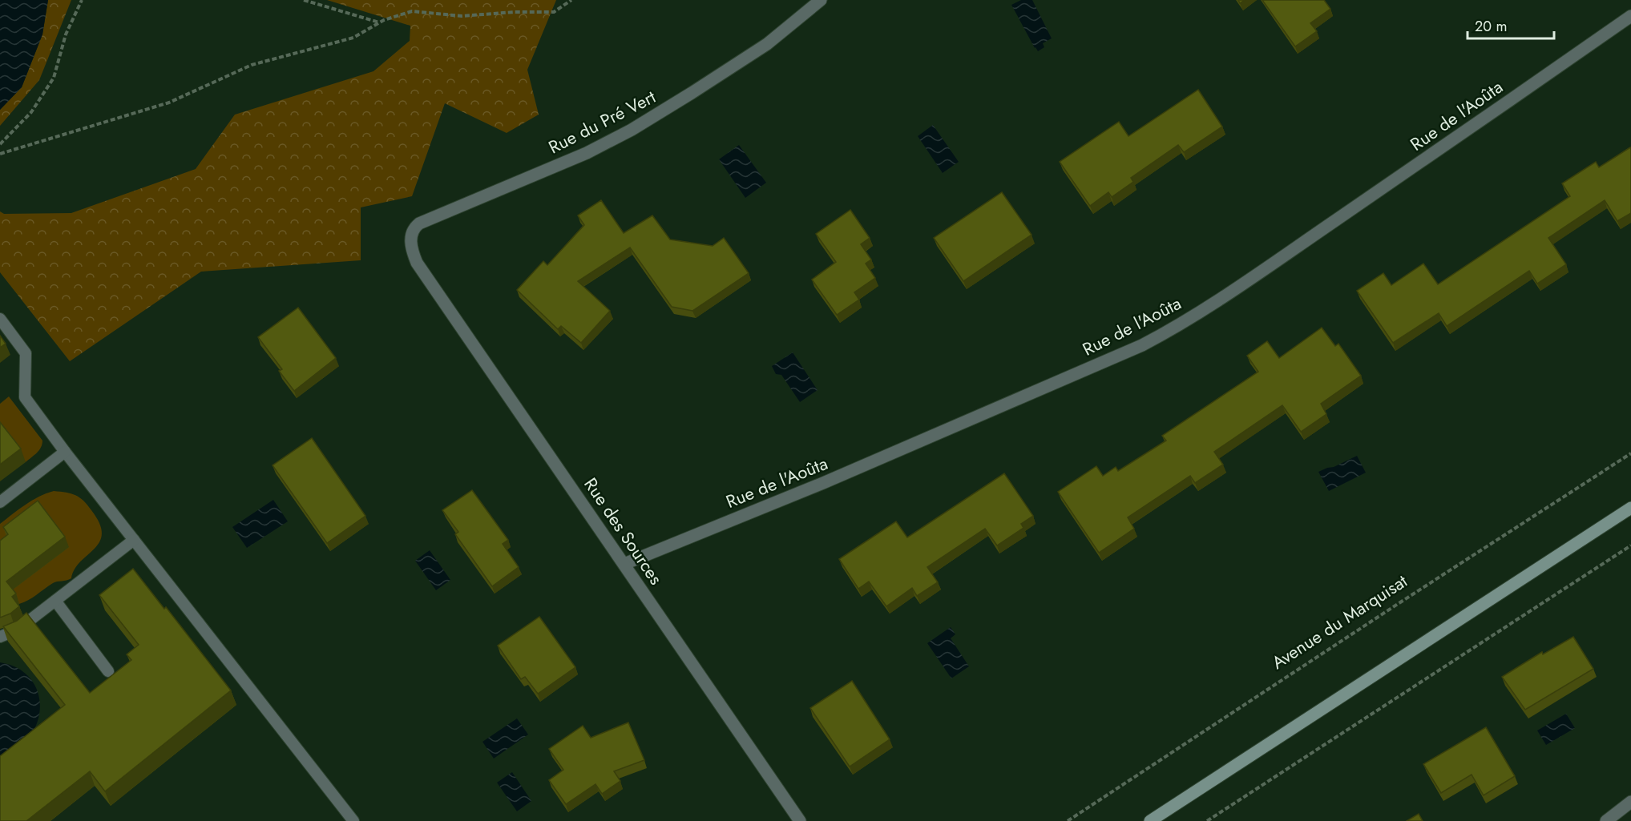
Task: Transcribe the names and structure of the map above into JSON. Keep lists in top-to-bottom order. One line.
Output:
{"streets":{"street":["Rue de l'Aoûta","Rue du Pré Vert","Rue des Sources"],"path":["Avenue du Marquisat"]},"crossings":[["Rue de l'Aoûta","Rue des Sources"],["Rue du Pré Vert","Rue des Sources"]],"scale_bar":"20 m"}
